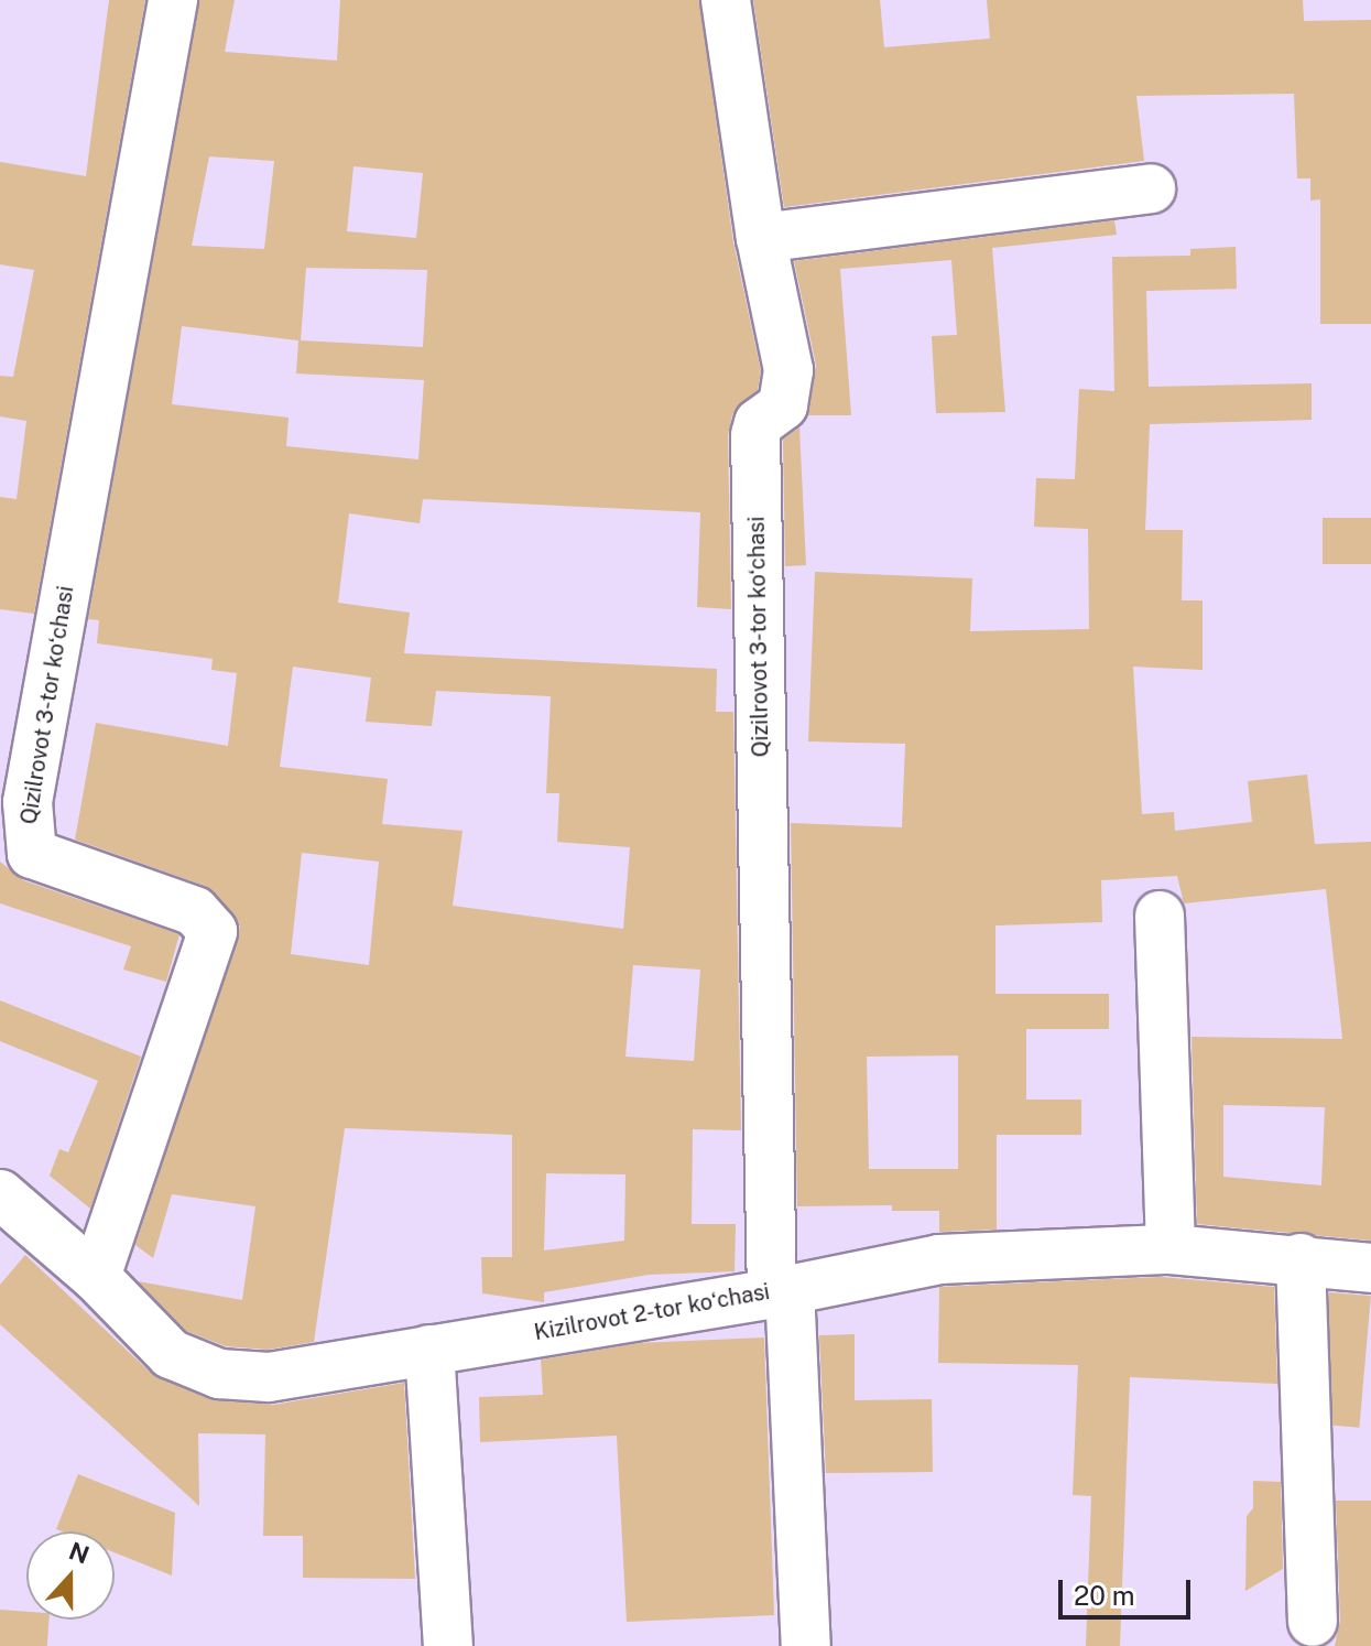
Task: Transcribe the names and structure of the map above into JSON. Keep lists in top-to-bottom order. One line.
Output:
{"streets":{"street":["Qizilrovot 3-tor koʻchasi","Kizilrovot 2-tor koʻchasi"]},"crossings":[["Qizilrovot 3-tor koʻchasi","Kizilrovot 2-tor koʻchasi"]],"scale_bar":"20 m","north":"top"}
